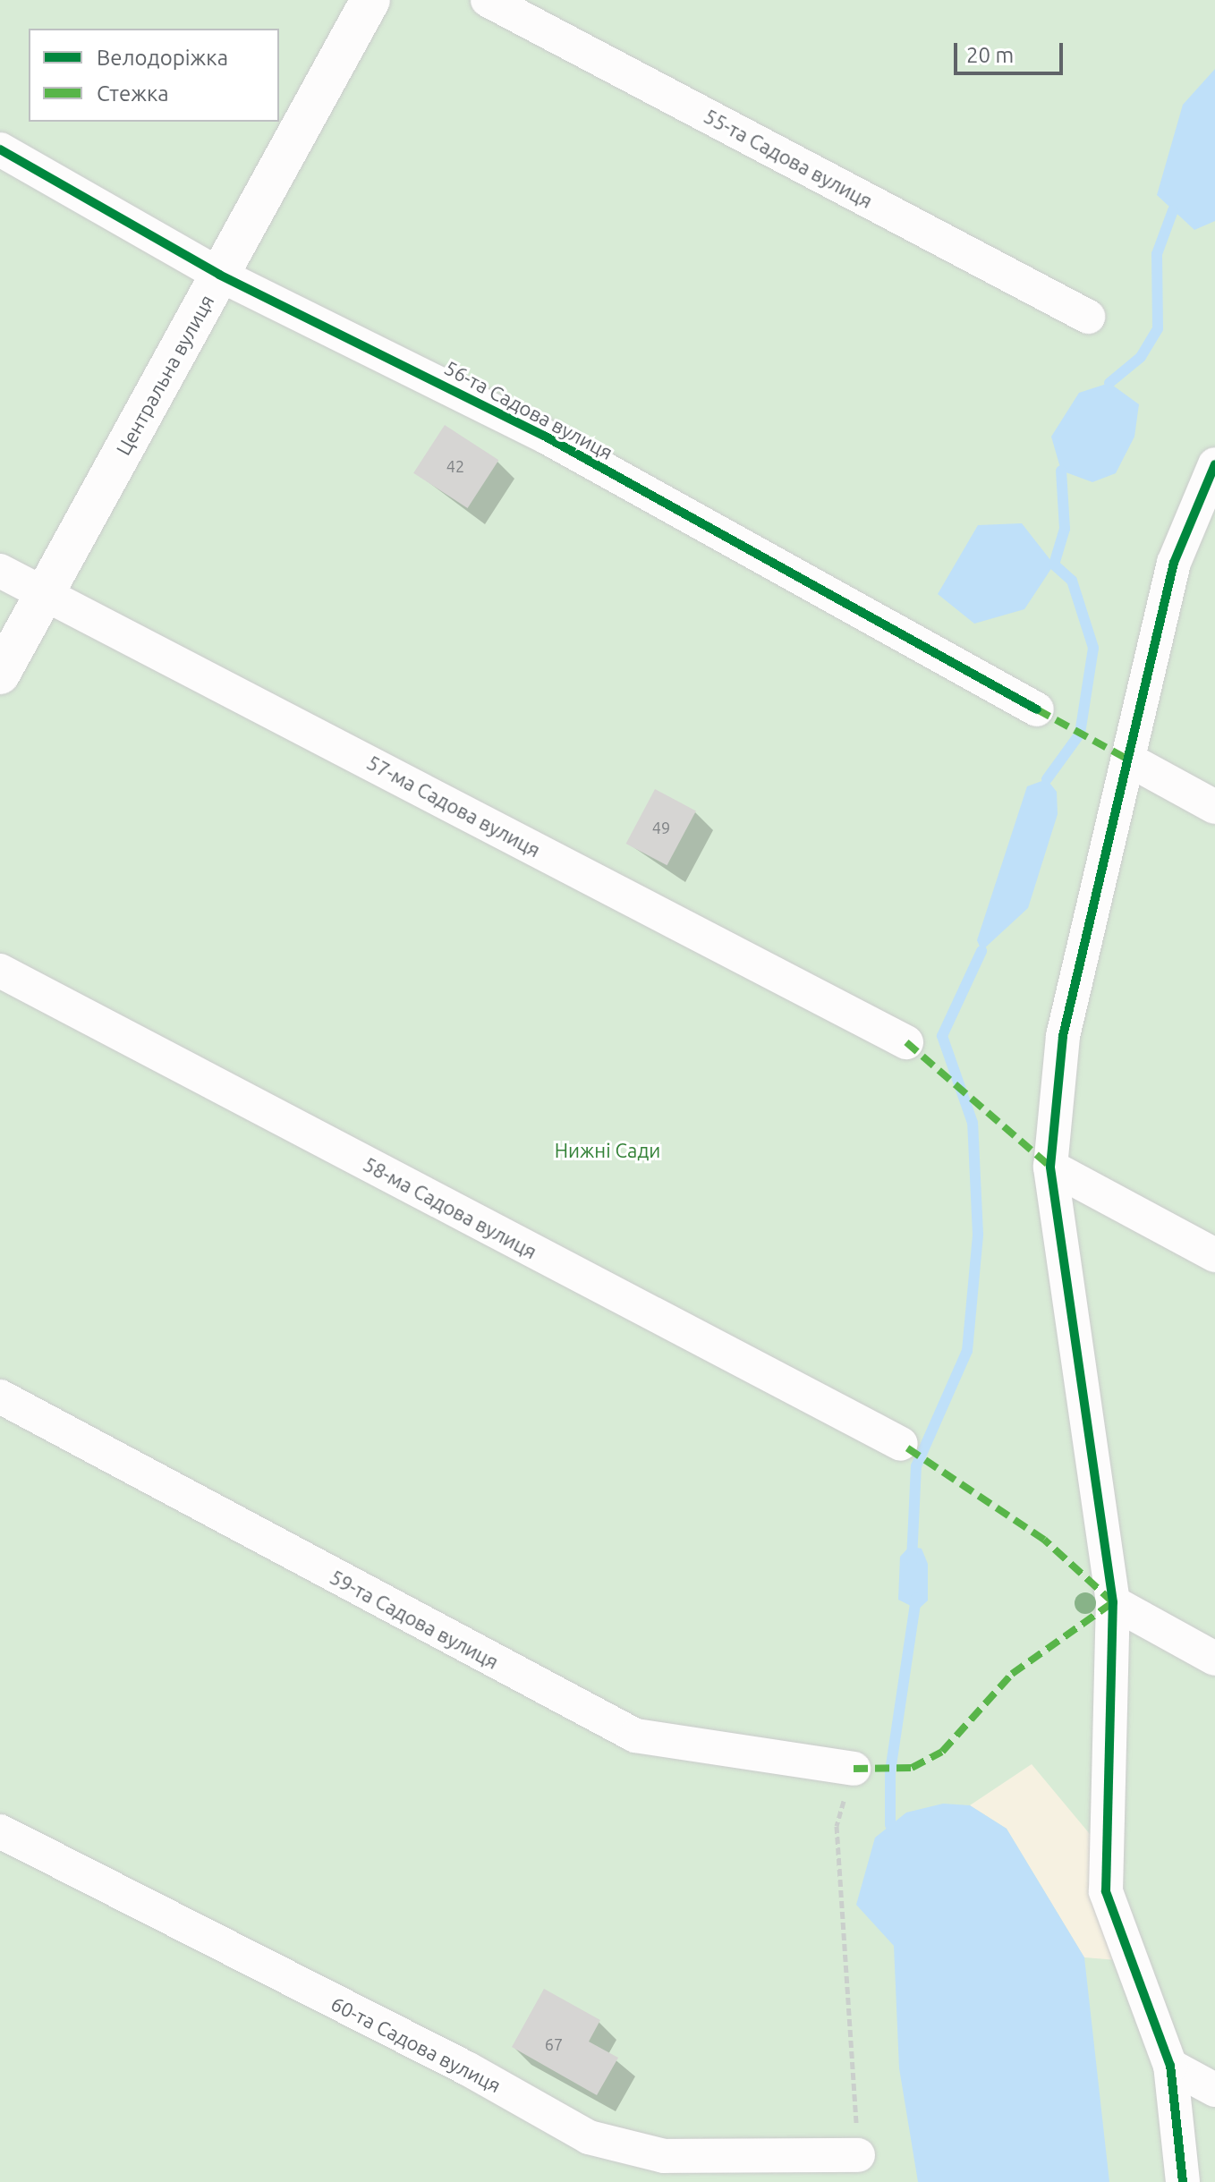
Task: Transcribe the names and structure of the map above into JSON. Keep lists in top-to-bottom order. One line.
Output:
{"streets":{"street":["55-та Садова вулиця","Центральна вулиця","56-та Садова вулиця","57-ма Садова вулиця","58-ма Садова вулиця","59-та Садова вулиця","60-та Садова вулиця"]},"crossings":[["Центральна вулиця","56-та Садова вулиця"],["Центральна вулиця","57-ма Садова вулиця"]],"parks":["Нижні Сади"],"house_numbers":["42","49","67"],"legend":["Велодоріжка","Стежка"],"scale_bar":"20 m"}
